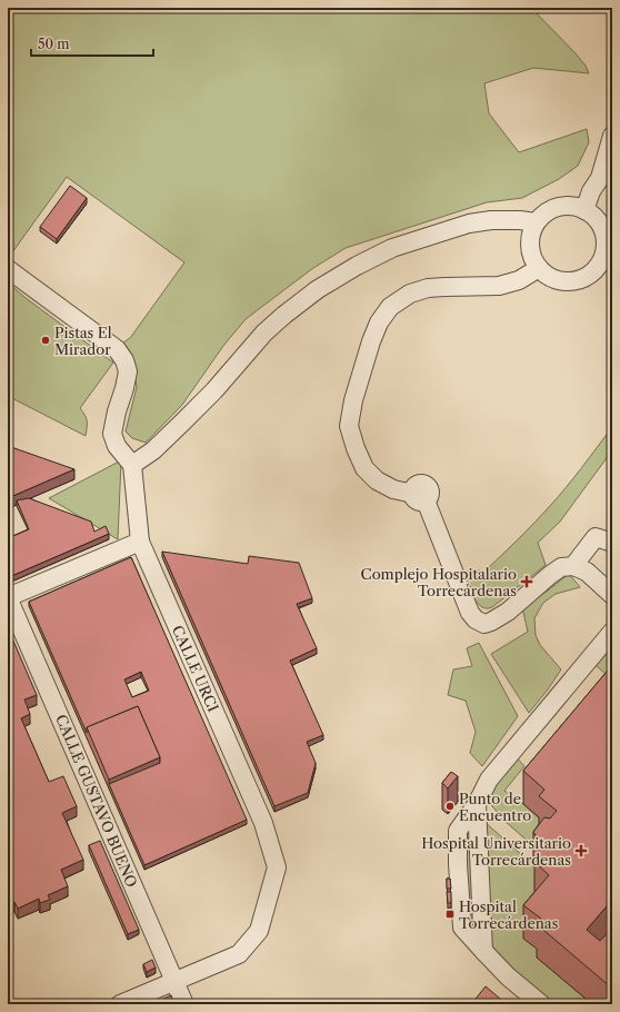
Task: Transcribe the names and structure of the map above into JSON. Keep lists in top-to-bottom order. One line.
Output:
{"streets":{"street":["CALLE URCI","CALLE GUSTAVO BUENO"]},"crossings":[["CALLE URCI","CALLE GUSTAVO BUENO"]],"places":{"other":["Pistas El Mirador","Punto de Encuentro"],"health":["Complejo Hospitalario Torrecárdenas","Hospital Universitario Torrecárdenas"],"transit":["Hospital Torrecárdenas"]},"scale_bar":"50 m"}
